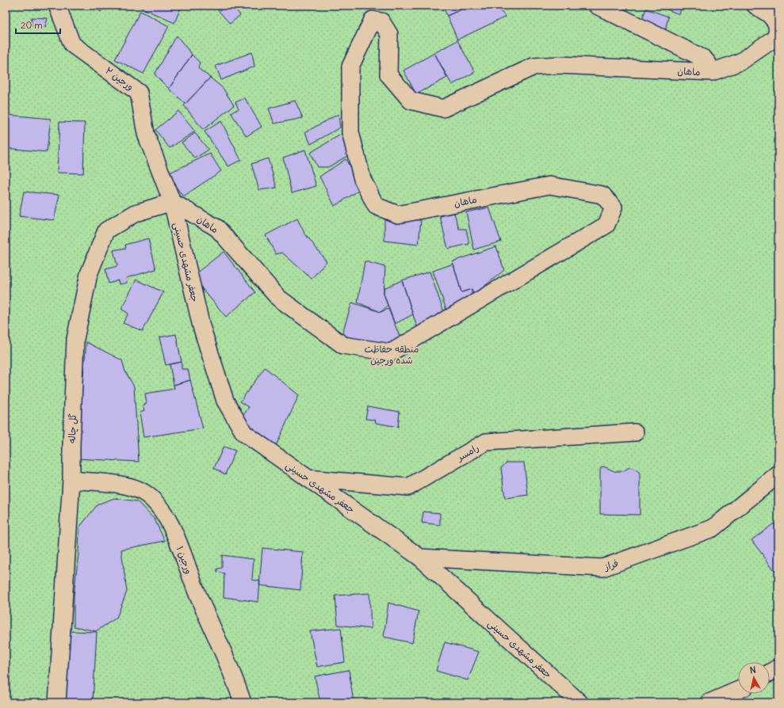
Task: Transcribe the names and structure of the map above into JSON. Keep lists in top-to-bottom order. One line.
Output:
{"streets":{"street":["ماهان","ورجین ۲","جعفر مشهدی حسینی","گل چاله","رامسر","ورجین ۱","فراز"]},"crossings":[["ماهان","ورجین ۲"],["ماهان","جعفر مشهدی حسینی"],["ماهان","گل چاله"],["ورجین ۲","جعفر مشهدی حسینی"],["ورجین ۲","گل چاله"],["جعفر مشهدی حسینی","گل چاله"],["جعفر مشهدی حسینی","رامسر"],["جعفر مشهدی حسینی","فراز"],["گل چاله","ورجین ۱"]],"parks":["منطقه حفاظت شده ورجین"],"scale_bar":"20 m","north":"top"}
